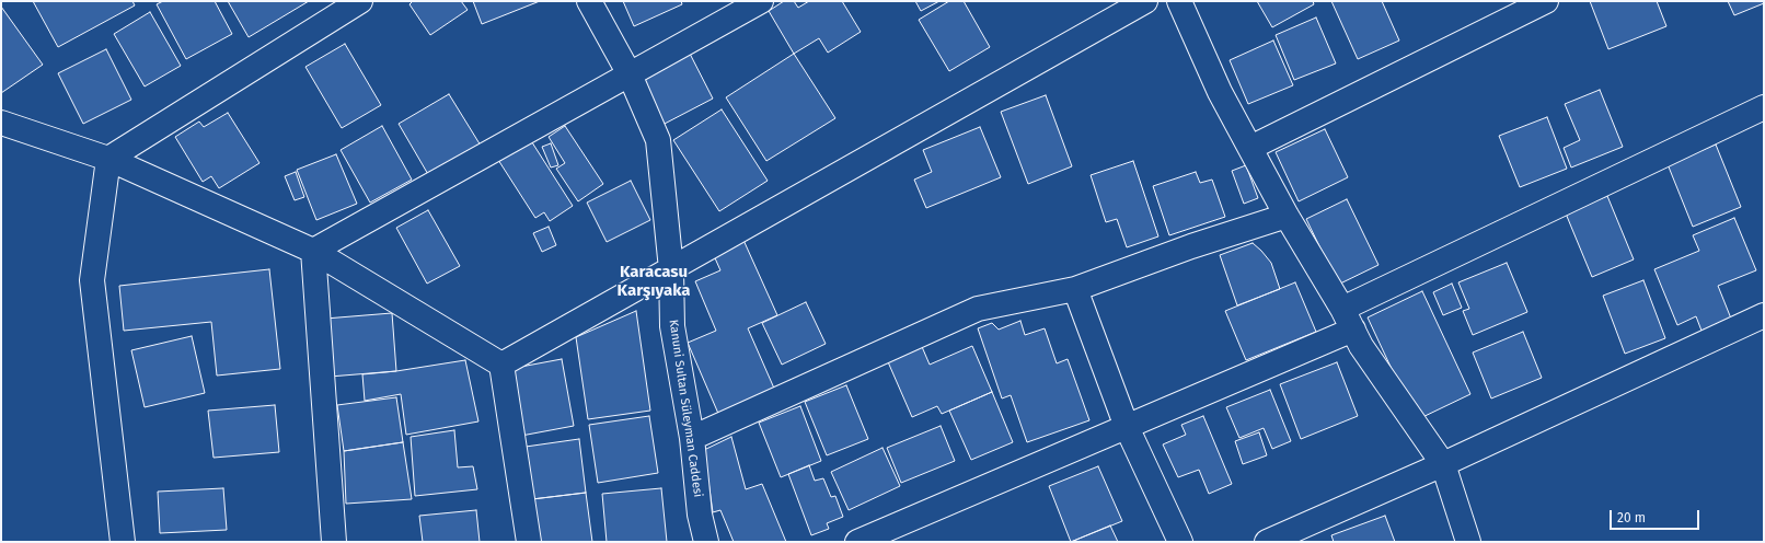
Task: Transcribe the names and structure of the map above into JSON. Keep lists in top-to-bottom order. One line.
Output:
{"streets":{"street":["Kanuni Sultan Süleyman Caddesi"]},"districts":["Karacasu Karşıyaka"],"scale_bar":"20 m"}
